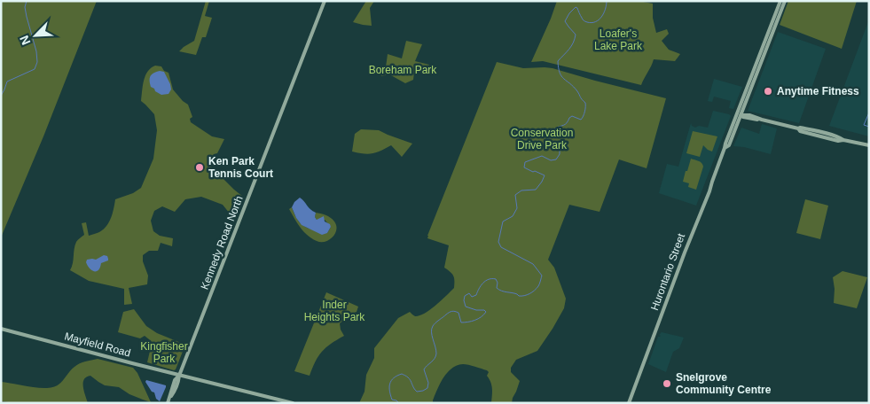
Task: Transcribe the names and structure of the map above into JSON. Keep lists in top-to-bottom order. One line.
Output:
{"streets":{"main road":["Kennedy Road North","Hurontario Street","Mayfield Road"]},"crossings":[["Kennedy Road North","Mayfield Road"]],"parks":["Loafer's Lake Park","Boreham Park","Conservation Drive Park","Inder Heights Park","Kingfisher Park"],"places":["Anytime Fitness","Ken Park Tennis Court","Snelgrove Community Centre"],"north":"bottom left"}
